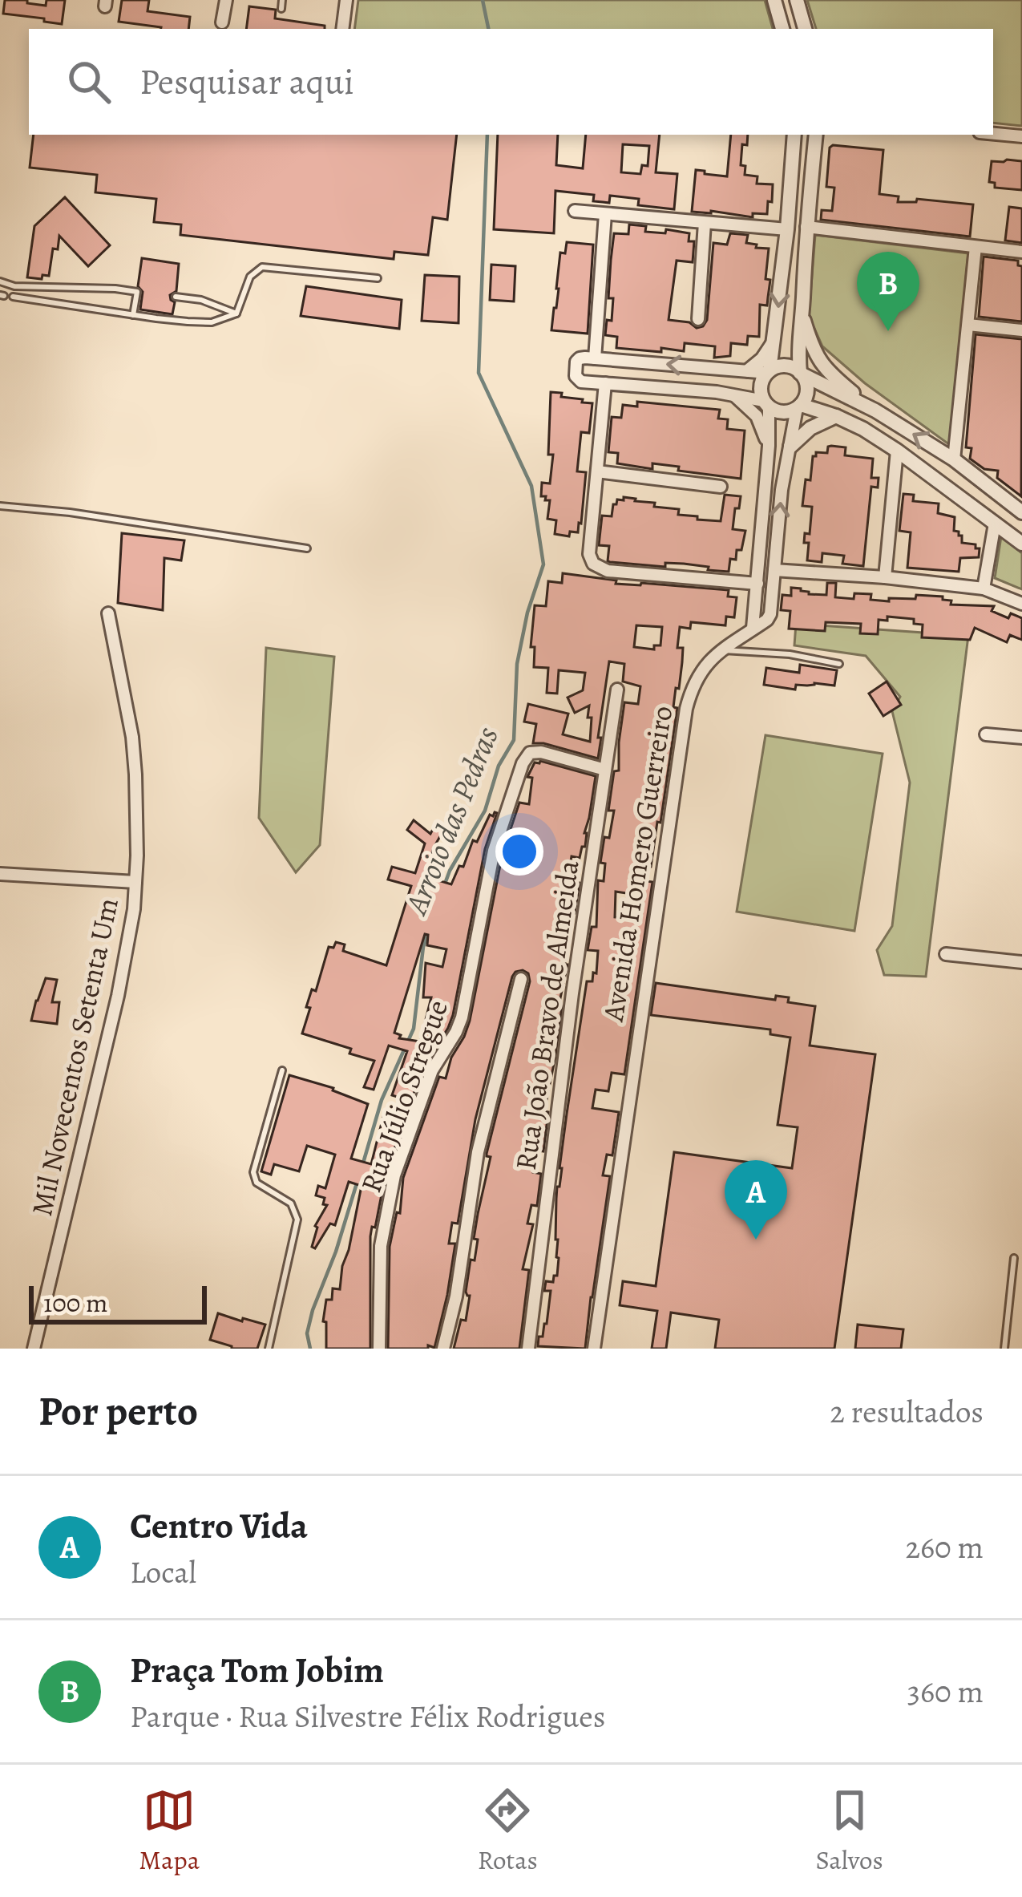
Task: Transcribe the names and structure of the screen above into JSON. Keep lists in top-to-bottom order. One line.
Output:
{"streets":{"street":["Avenida Homero Guerreiro","Rua João Bravo de Almeida","Mil Novecentos Setenta Um","Rua Júlio Stregue"]},"crossings":[["Rua João Bravo de Almeida","Rua Júlio Stregue"]],"water":["Arroio das Pedras"],"scale_bar":"100 m","page":{"search":"Pesquisar aqui","pins":["B","A"],"scale":"100 m","heading":["Por perto","2 resultados"],"list":[{"mark":"A","name":"Centro Vida","note":"Local","value":"260 m"},{"mark":"B","name":"Praça Tom Jobim","note":"Parque · Rua Silvestre Félix Rodrigues","value":"360 m"}],"nav":["Mapa","Rotas","Salvos"]}}
